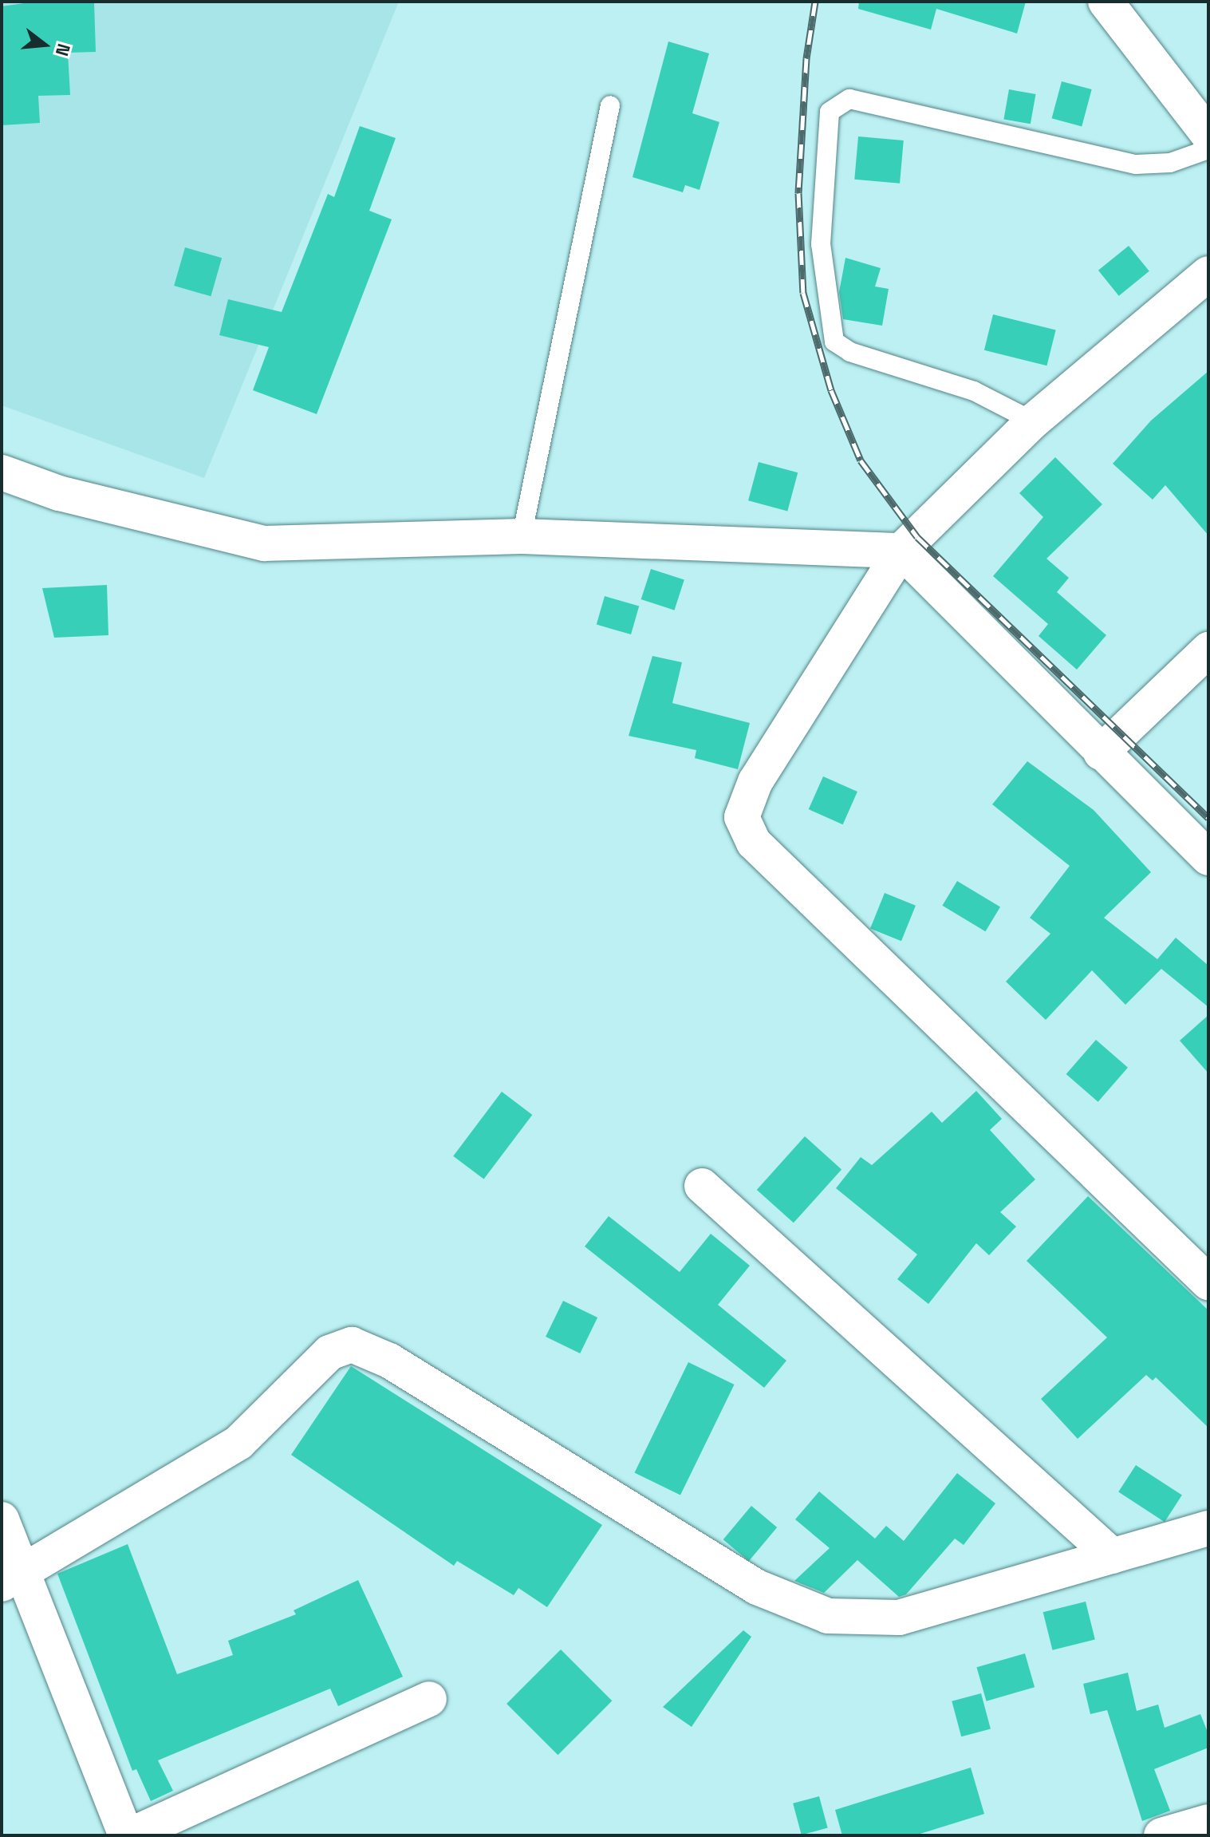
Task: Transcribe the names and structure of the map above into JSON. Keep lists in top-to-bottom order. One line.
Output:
{"north":"right"}
